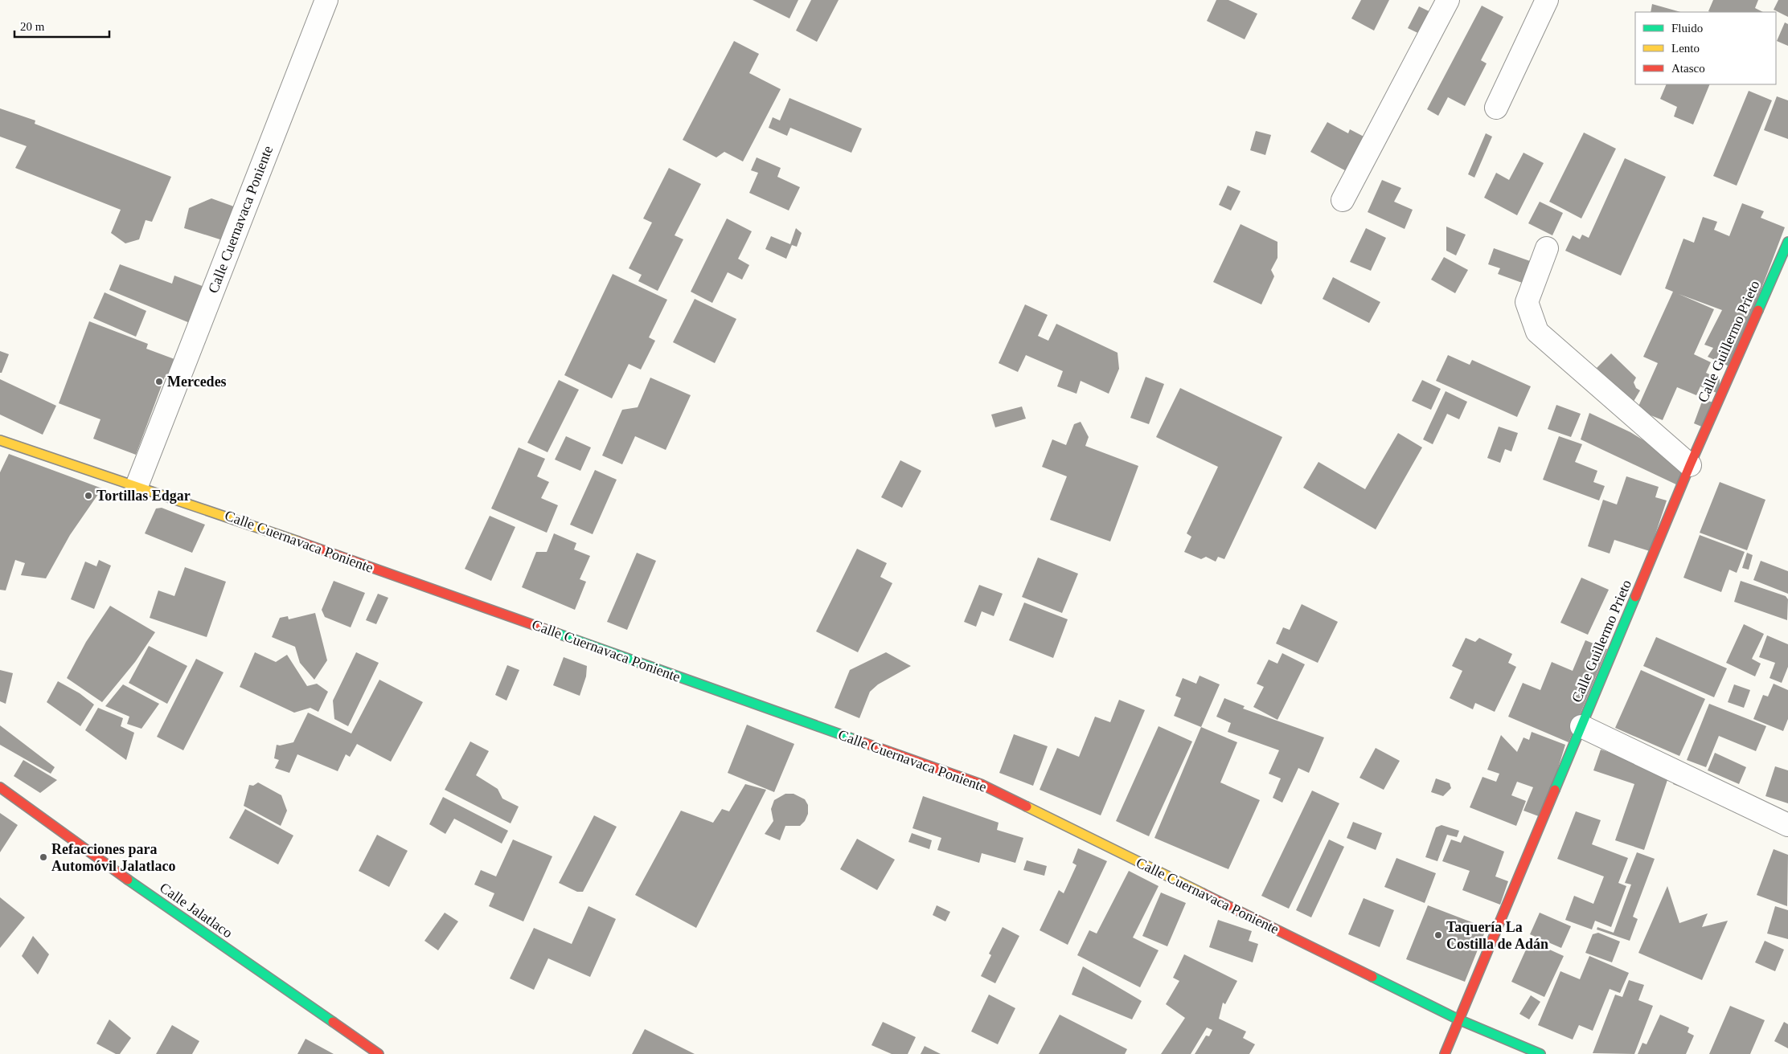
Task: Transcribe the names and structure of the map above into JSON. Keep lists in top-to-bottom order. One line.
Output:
{"streets":{"street":["Calle Cuernavaca Poniente","Calle Guillermo Prieto","Calle Jalatlaco"]},"crossings":[["Calle Cuernavaca Poniente","Calle Guillermo Prieto"]],"places":["Mercedes","Tortillas Edgar","Refacciones para Automóvil Jalatlaco","Taquería La Costilla de Adán"],"legend":["Fluido","Lento","Atasco"],"scale_bar":"20 m"}
